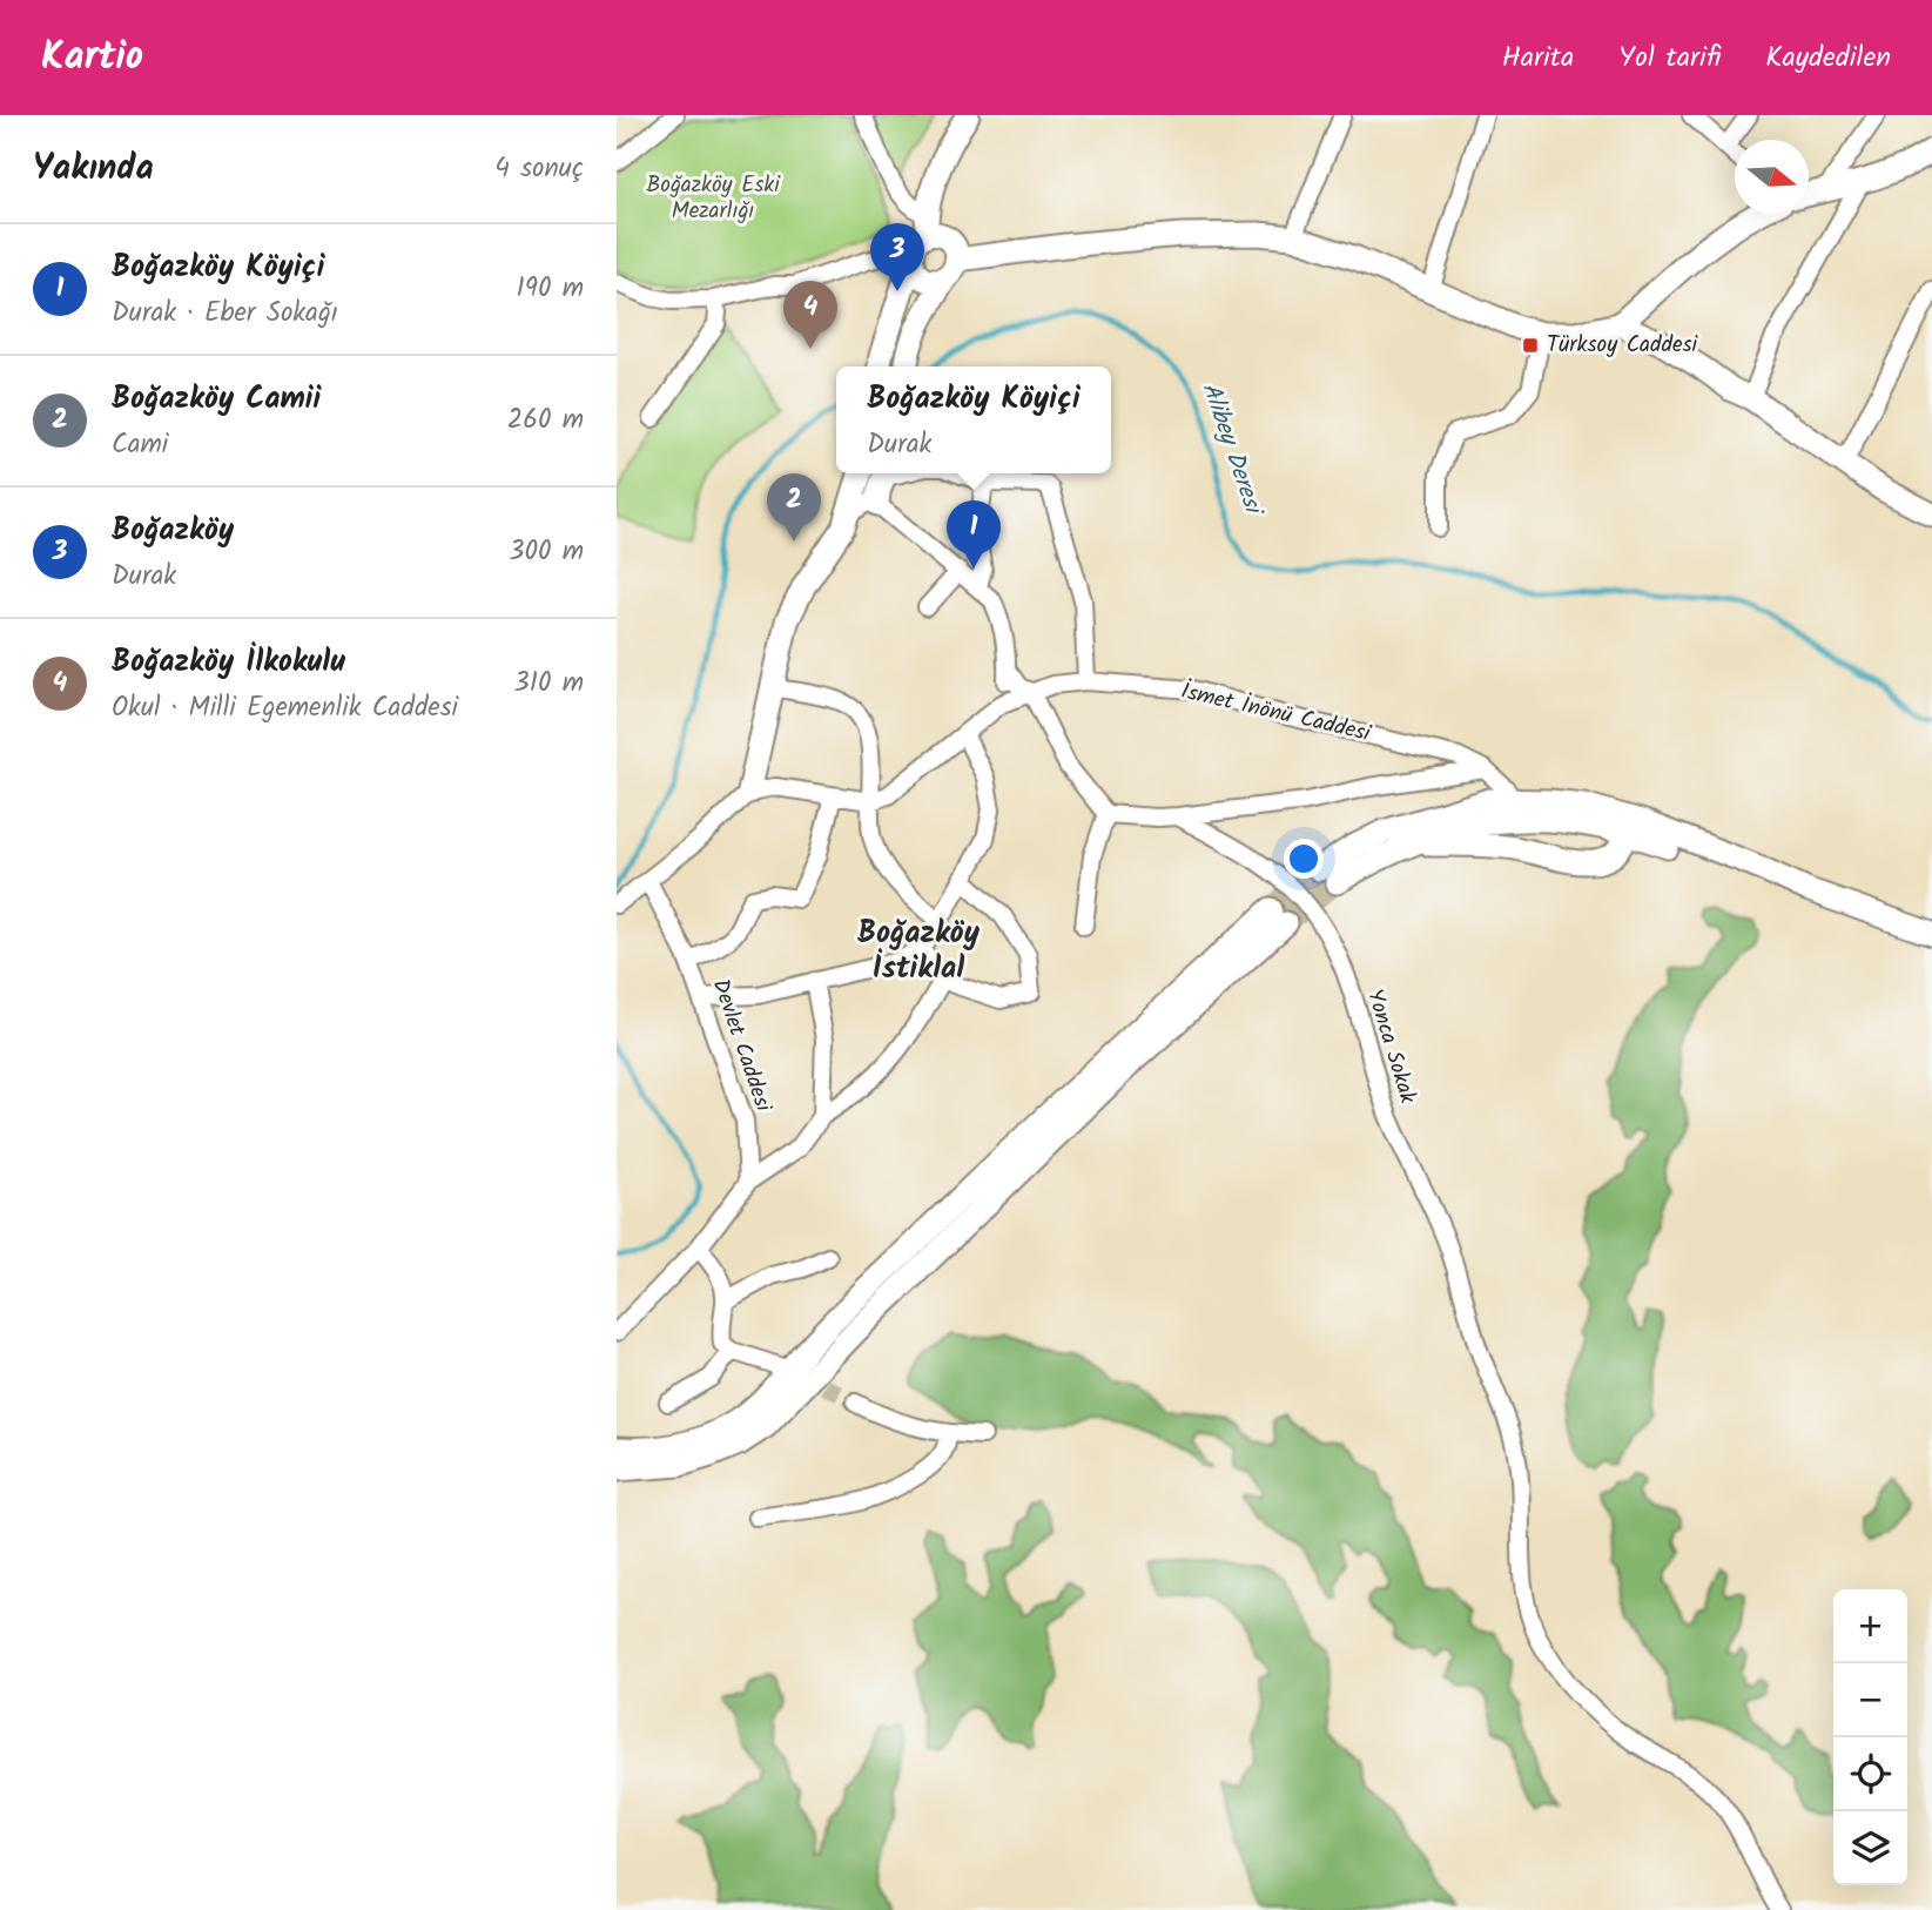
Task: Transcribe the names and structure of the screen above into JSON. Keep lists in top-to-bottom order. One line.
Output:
{"streets":{"street":["İsmet İnönü Caddesi","Devlet Caddesi","Yonca Sokak"]},"districts":["Boğazköy İstiklal"],"water":["Alibey Deresi"],"parks":["Boğazköy Eski Mezarlığı"],"places":{"transit":["Türksoy Caddesi"]},"north":"right","page":{"header":"Kartio","nav":["Harita","Yol tarifi","Kaydedilen"],"heading":["Yakında","4 sonuç"],"list":[{"mark":"1","name":"Boğazköy Köyiçi","note":"Durak · Eber Sokağı","value":"190 m"},{"mark":"2","name":"Boğazköy Camii","note":"Cami","value":"260 m"},{"mark":"3","name":"Boğazköy","note":"Durak","value":"300 m"},{"mark":"4","name":"Boğazköy İlkokulu","note":"Okul · Milli Egemenlik Caddesi","value":"310 m"}],"pins":["3","4","2","1"],"popup":["Boğazköy Köyiçi","Durak"],"map_buttons":["+","−"]}}
